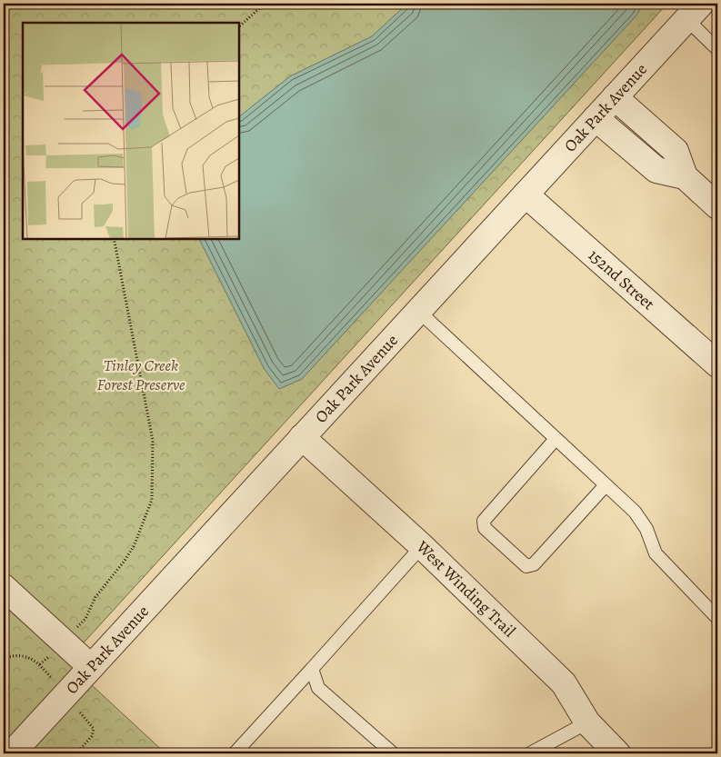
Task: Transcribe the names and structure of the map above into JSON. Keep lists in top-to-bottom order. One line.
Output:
{"streets":{"street":["Oak Park Avenue","152nd Street","West Winding Trail"]},"crossings":[["Oak Park Avenue","152nd Street"],["Oak Park Avenue","West Winding Trail"]],"parks":["Tinley Creek Forest Preserve"]}
